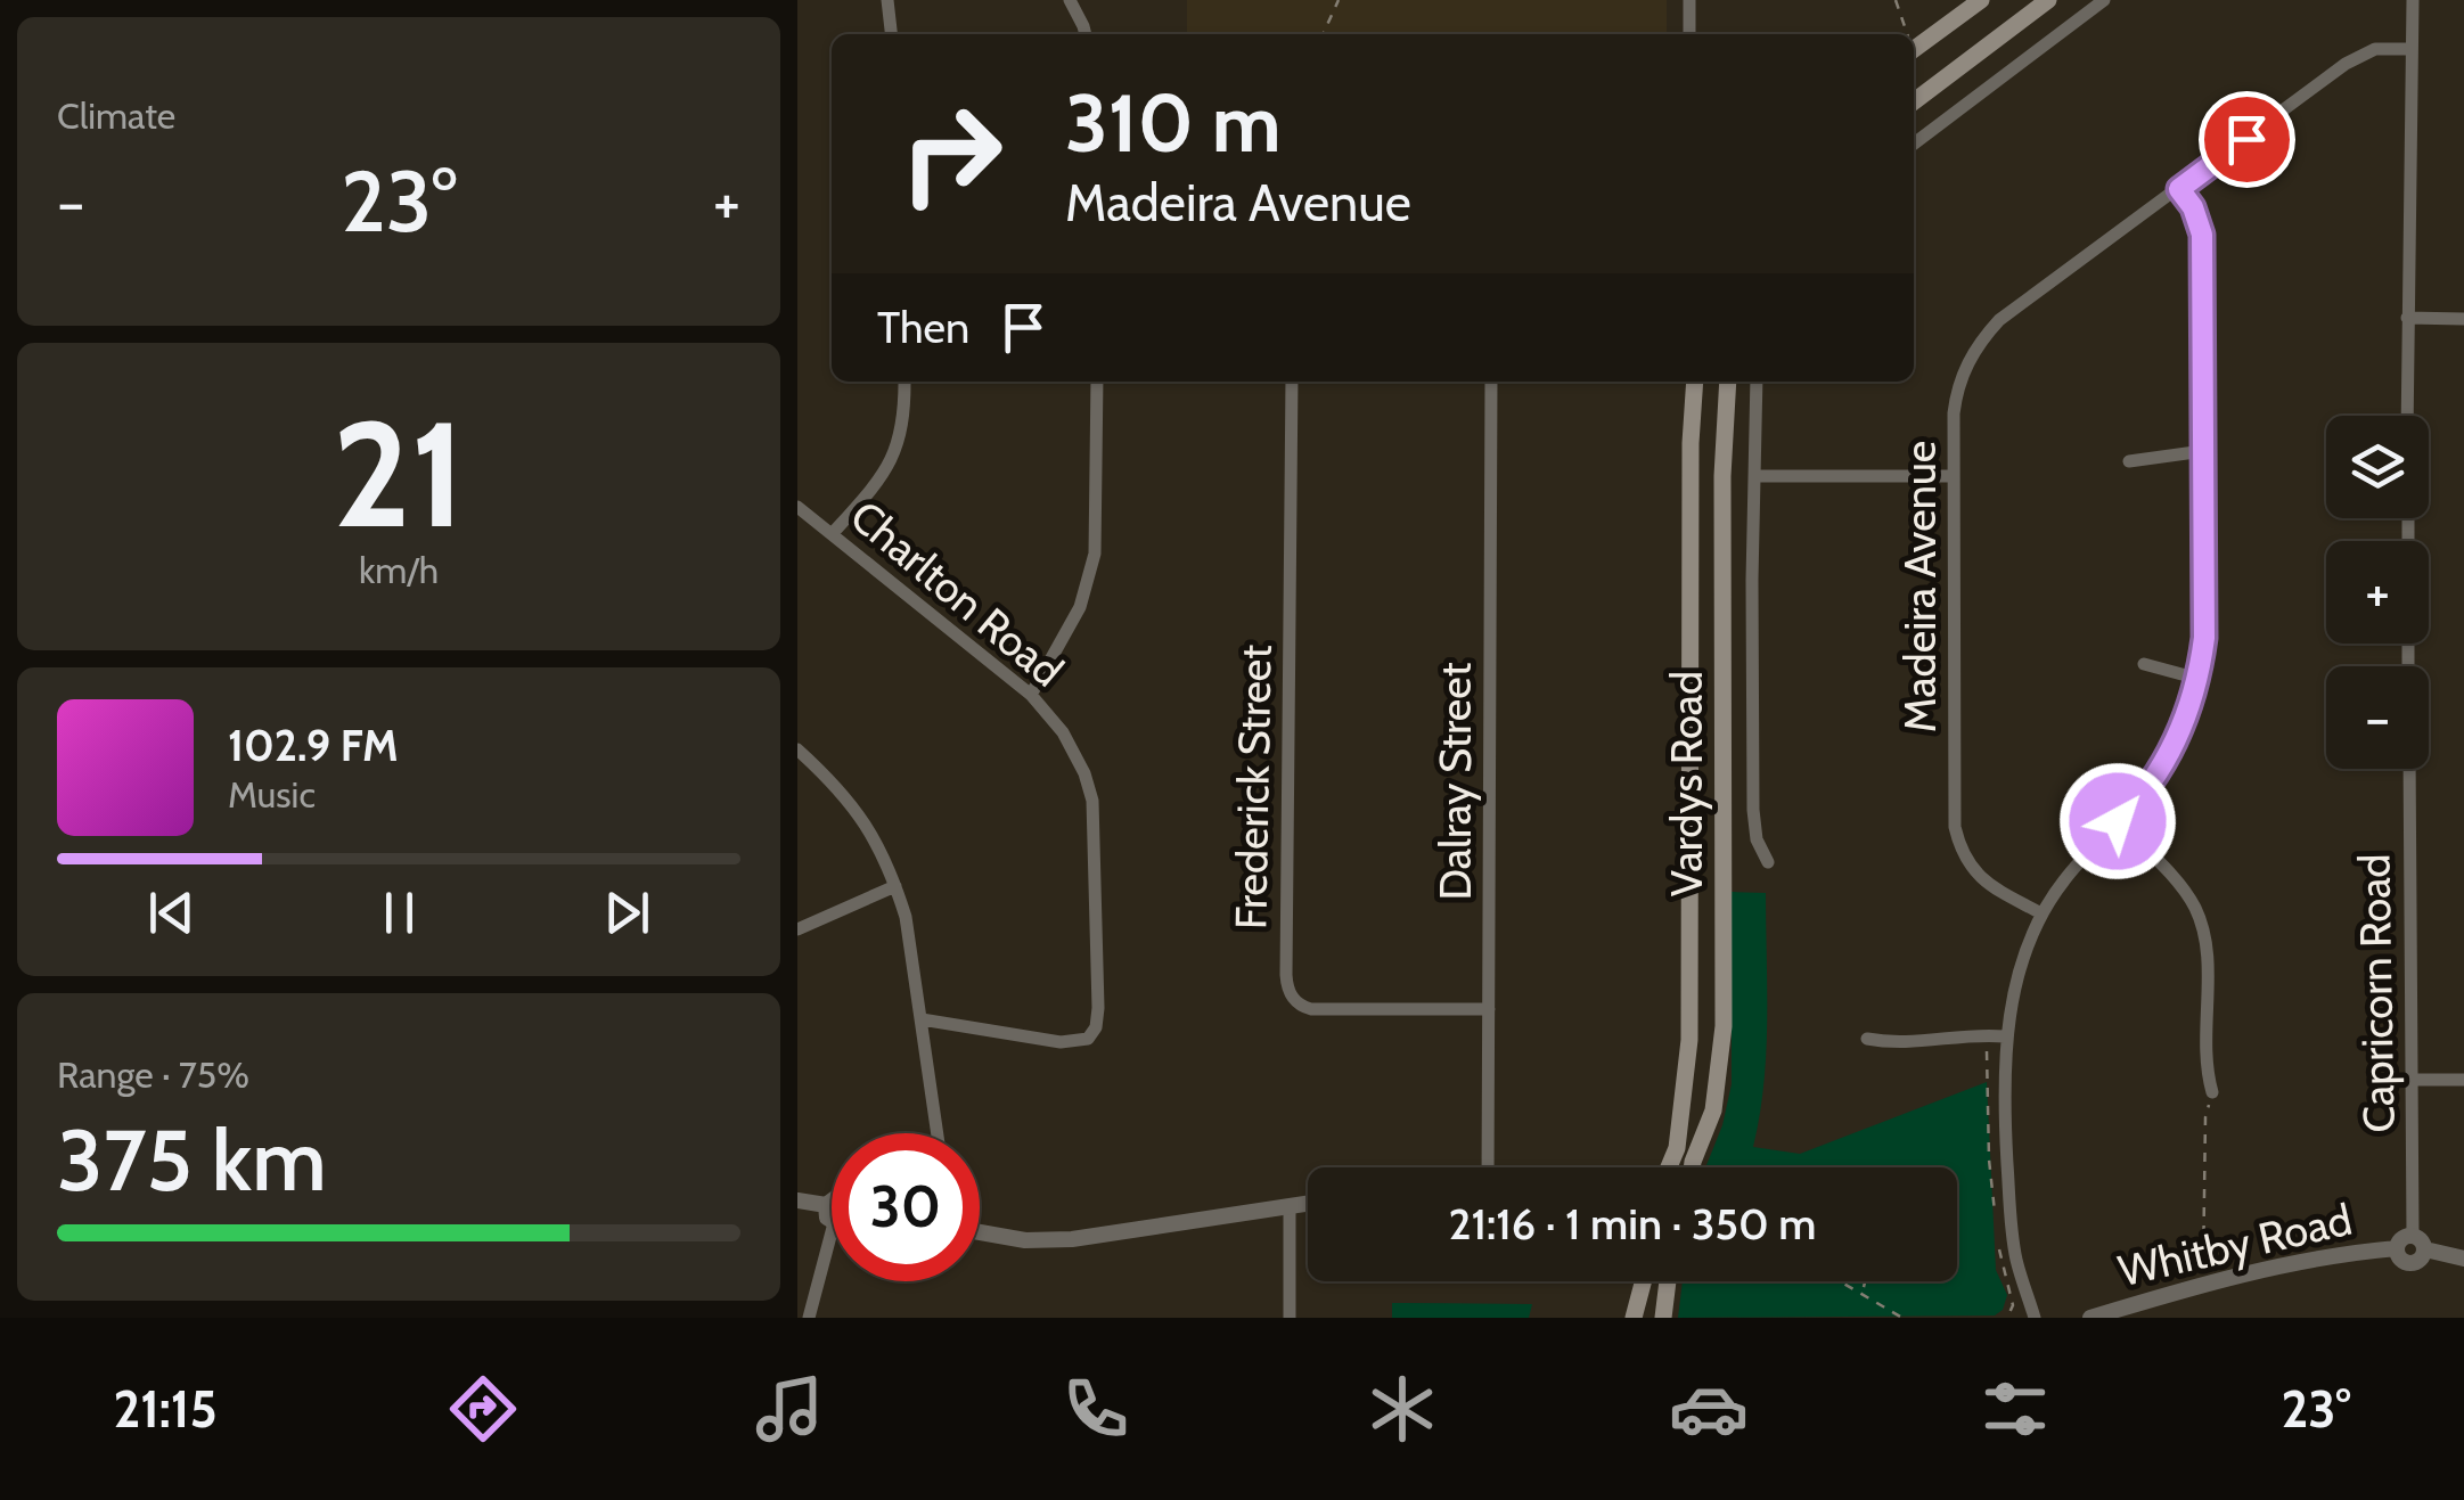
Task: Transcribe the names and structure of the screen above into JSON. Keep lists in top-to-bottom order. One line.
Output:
{"streets":{"main road":["Vardys Road"],"street":["Madeira Avenue","Charlton Road","Dalray Street","Frederick Street","Capricorn Road","Whitby Road"]},"crossings":[["Dalray Street","Frederick Street"],["Capricorn Road","Whitby Road"]],"page":{"tile":["Climate",["21","km/h"],["Range · 75%","375 km"]],"turn":["310 m","Madeira Avenue"],"heat":["−","23°","+"],"then":"Then","map_buttons":["+","−"],"song":["102.9 FM","Music"],"limit":"30","trip":"21:16 · 1 min · 350 m","tabs":["21:15","23°"]}}
